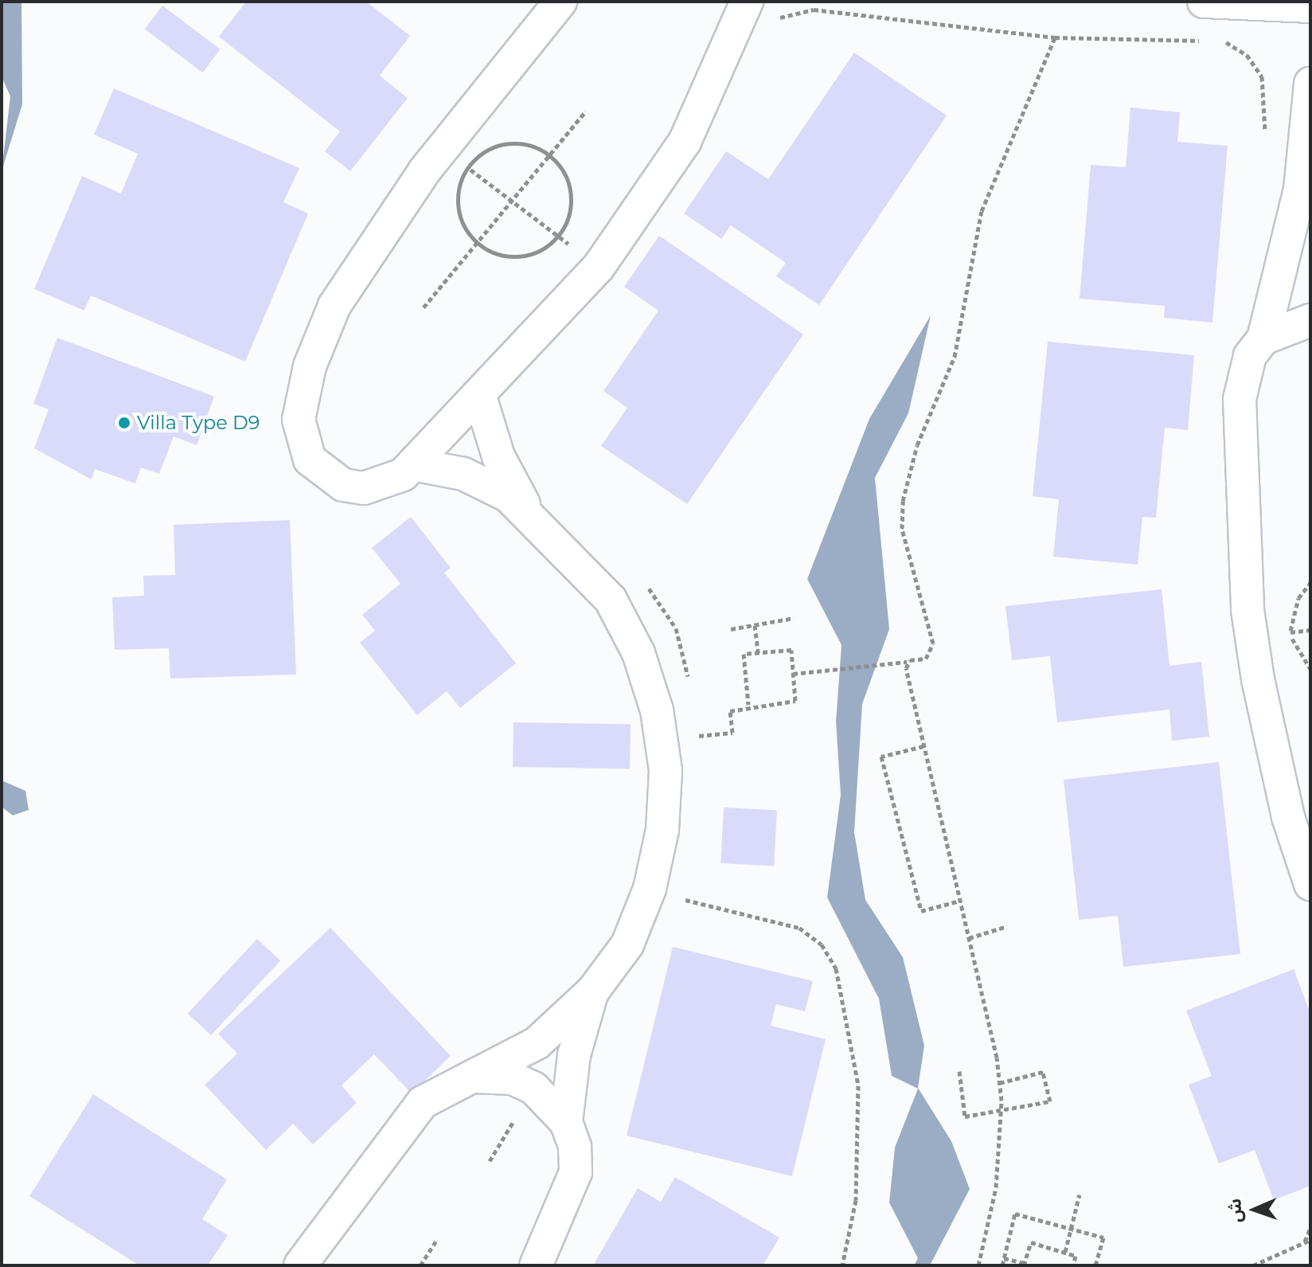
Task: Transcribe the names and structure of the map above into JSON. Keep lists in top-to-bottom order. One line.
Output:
{"places":["Villa Type D9"],"north":"left"}
